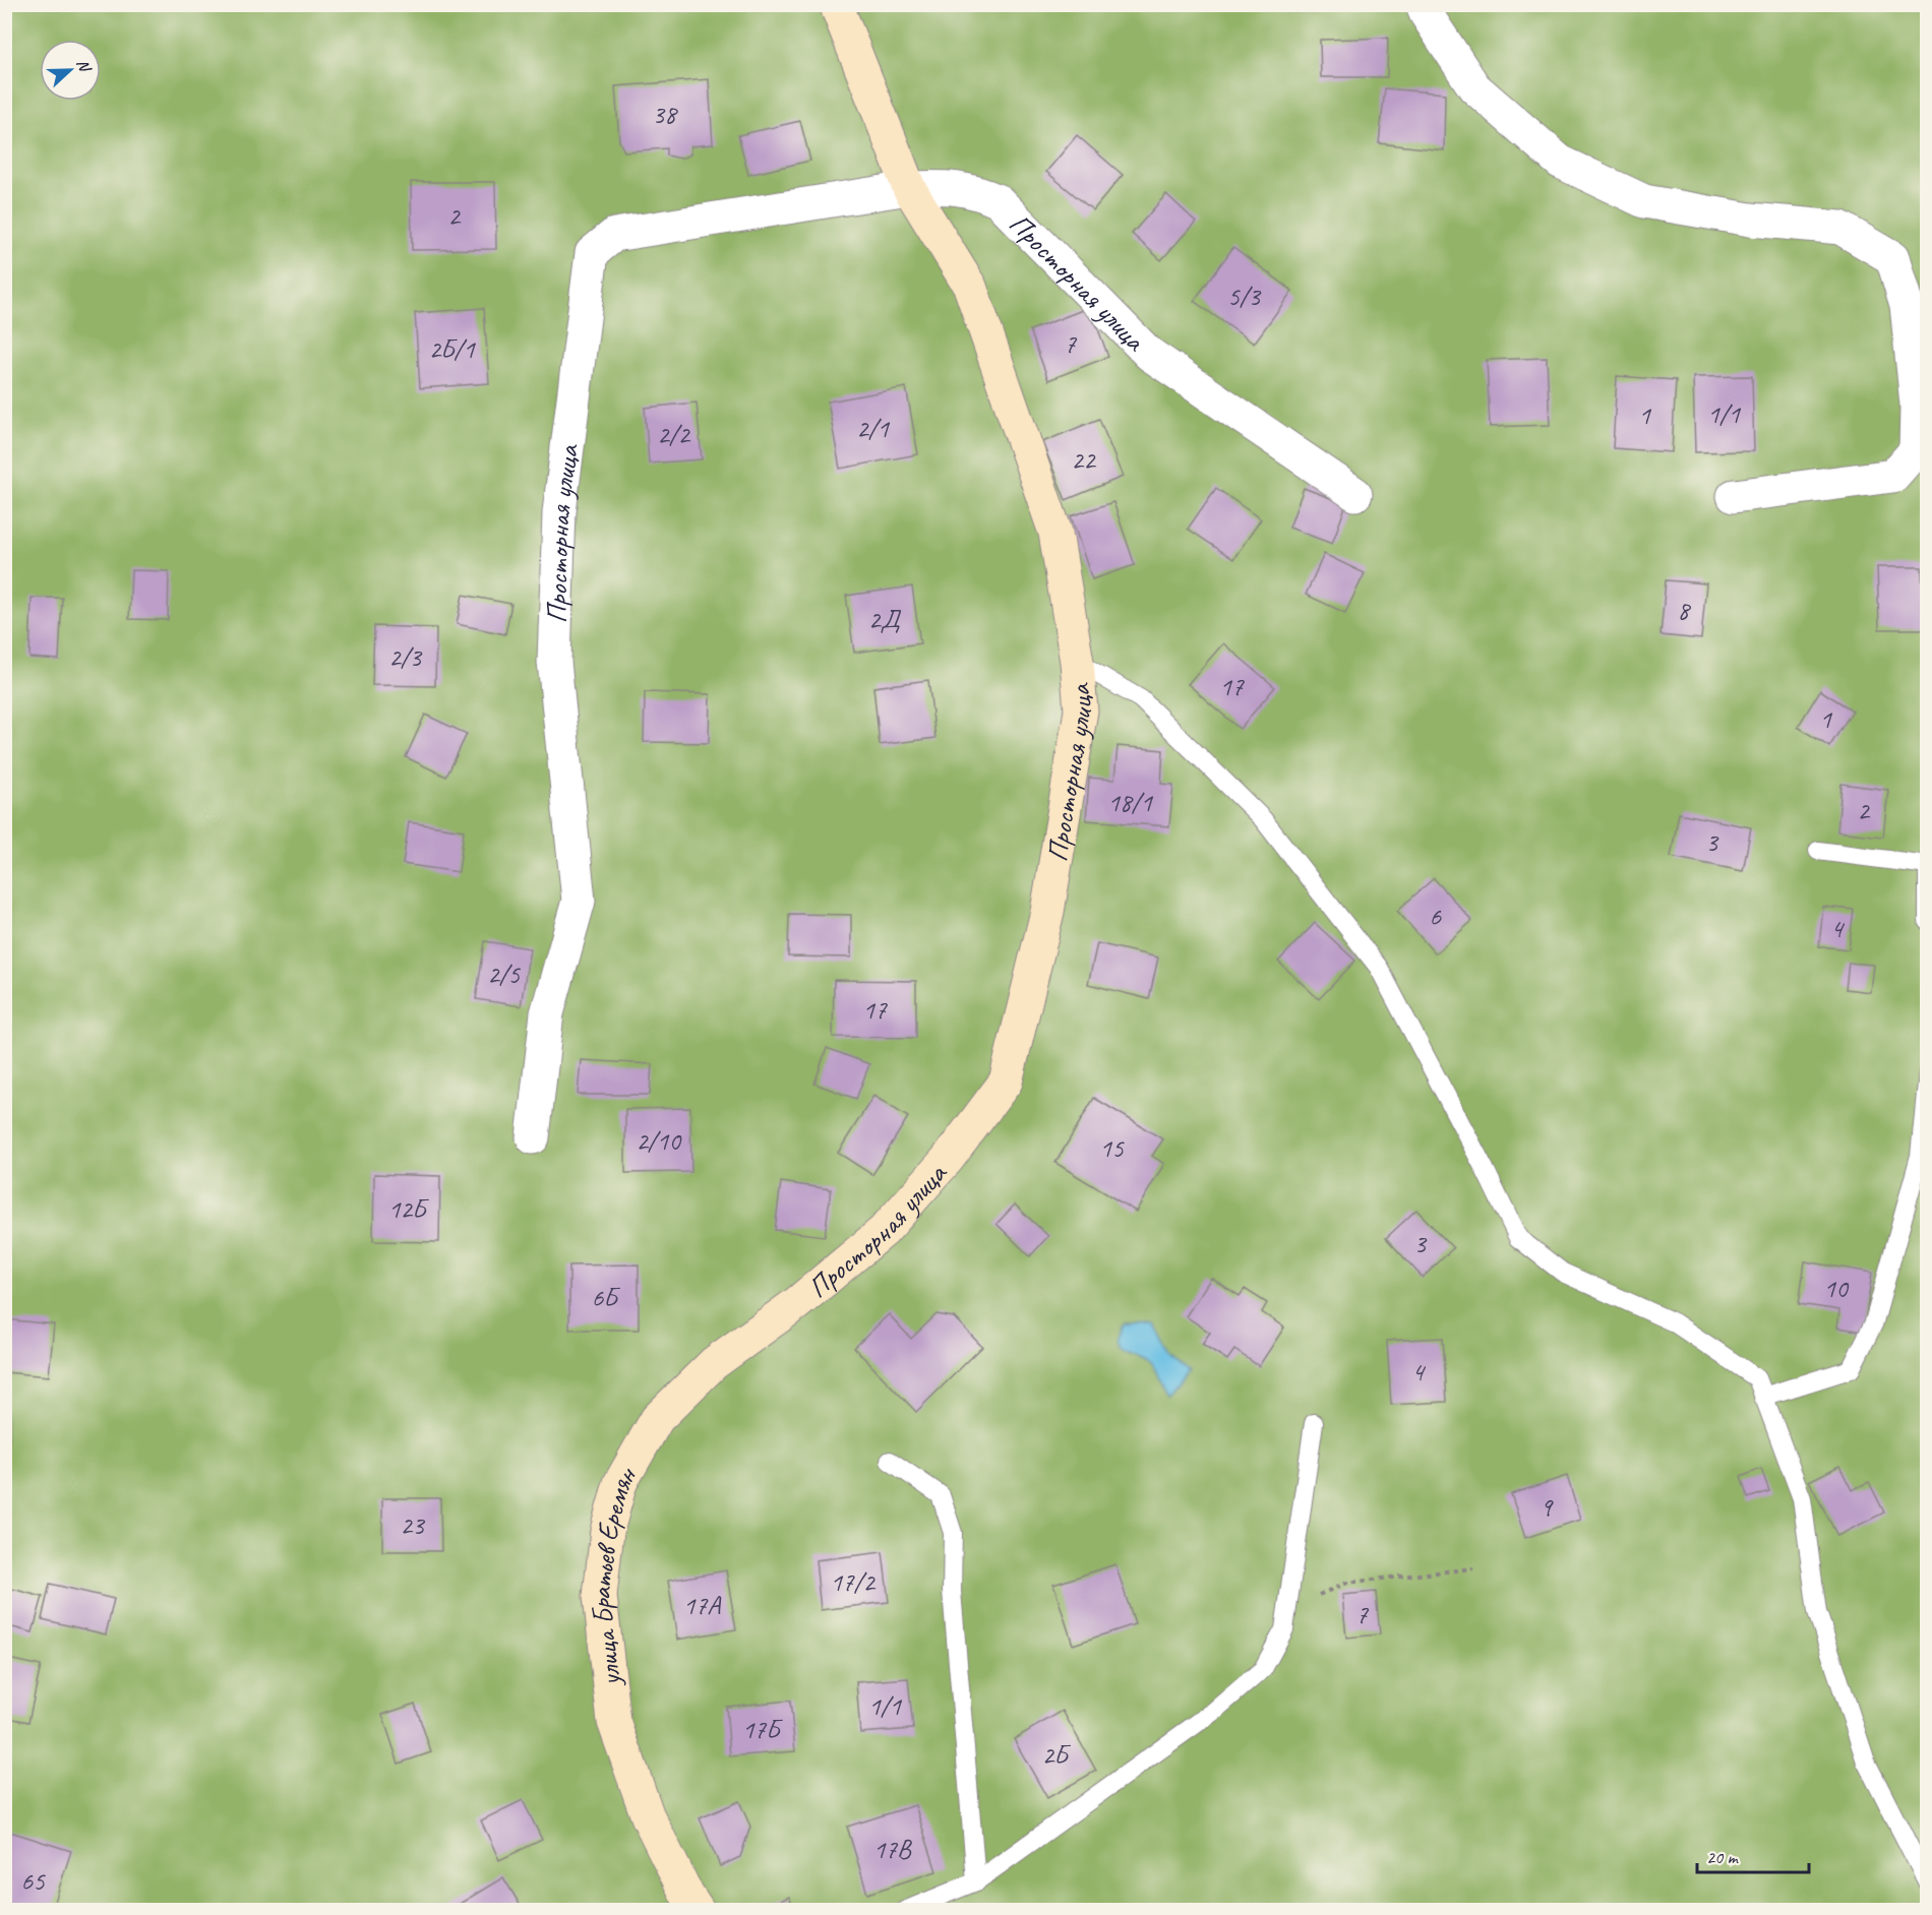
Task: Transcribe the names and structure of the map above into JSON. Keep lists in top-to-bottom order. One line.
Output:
{"streets":{"street":["Просторная улица","улица Братьев Еремян"]},"crossings":[["Просторная улица","улица Братьев Еремян"]],"house_numbers":["38","2","5/3","7","2Б/1","1/1","1","2/1","2/2","22","8","2Д","2/3","17","1","18/1","2","3","6","4","2/5","17","2/10","15","12Б","3","10","6Б","4","9","23","17/2","17А","7","1/1","17Б","2Б","17В","65"],"scale_bar":"20 m","north":"right"}
